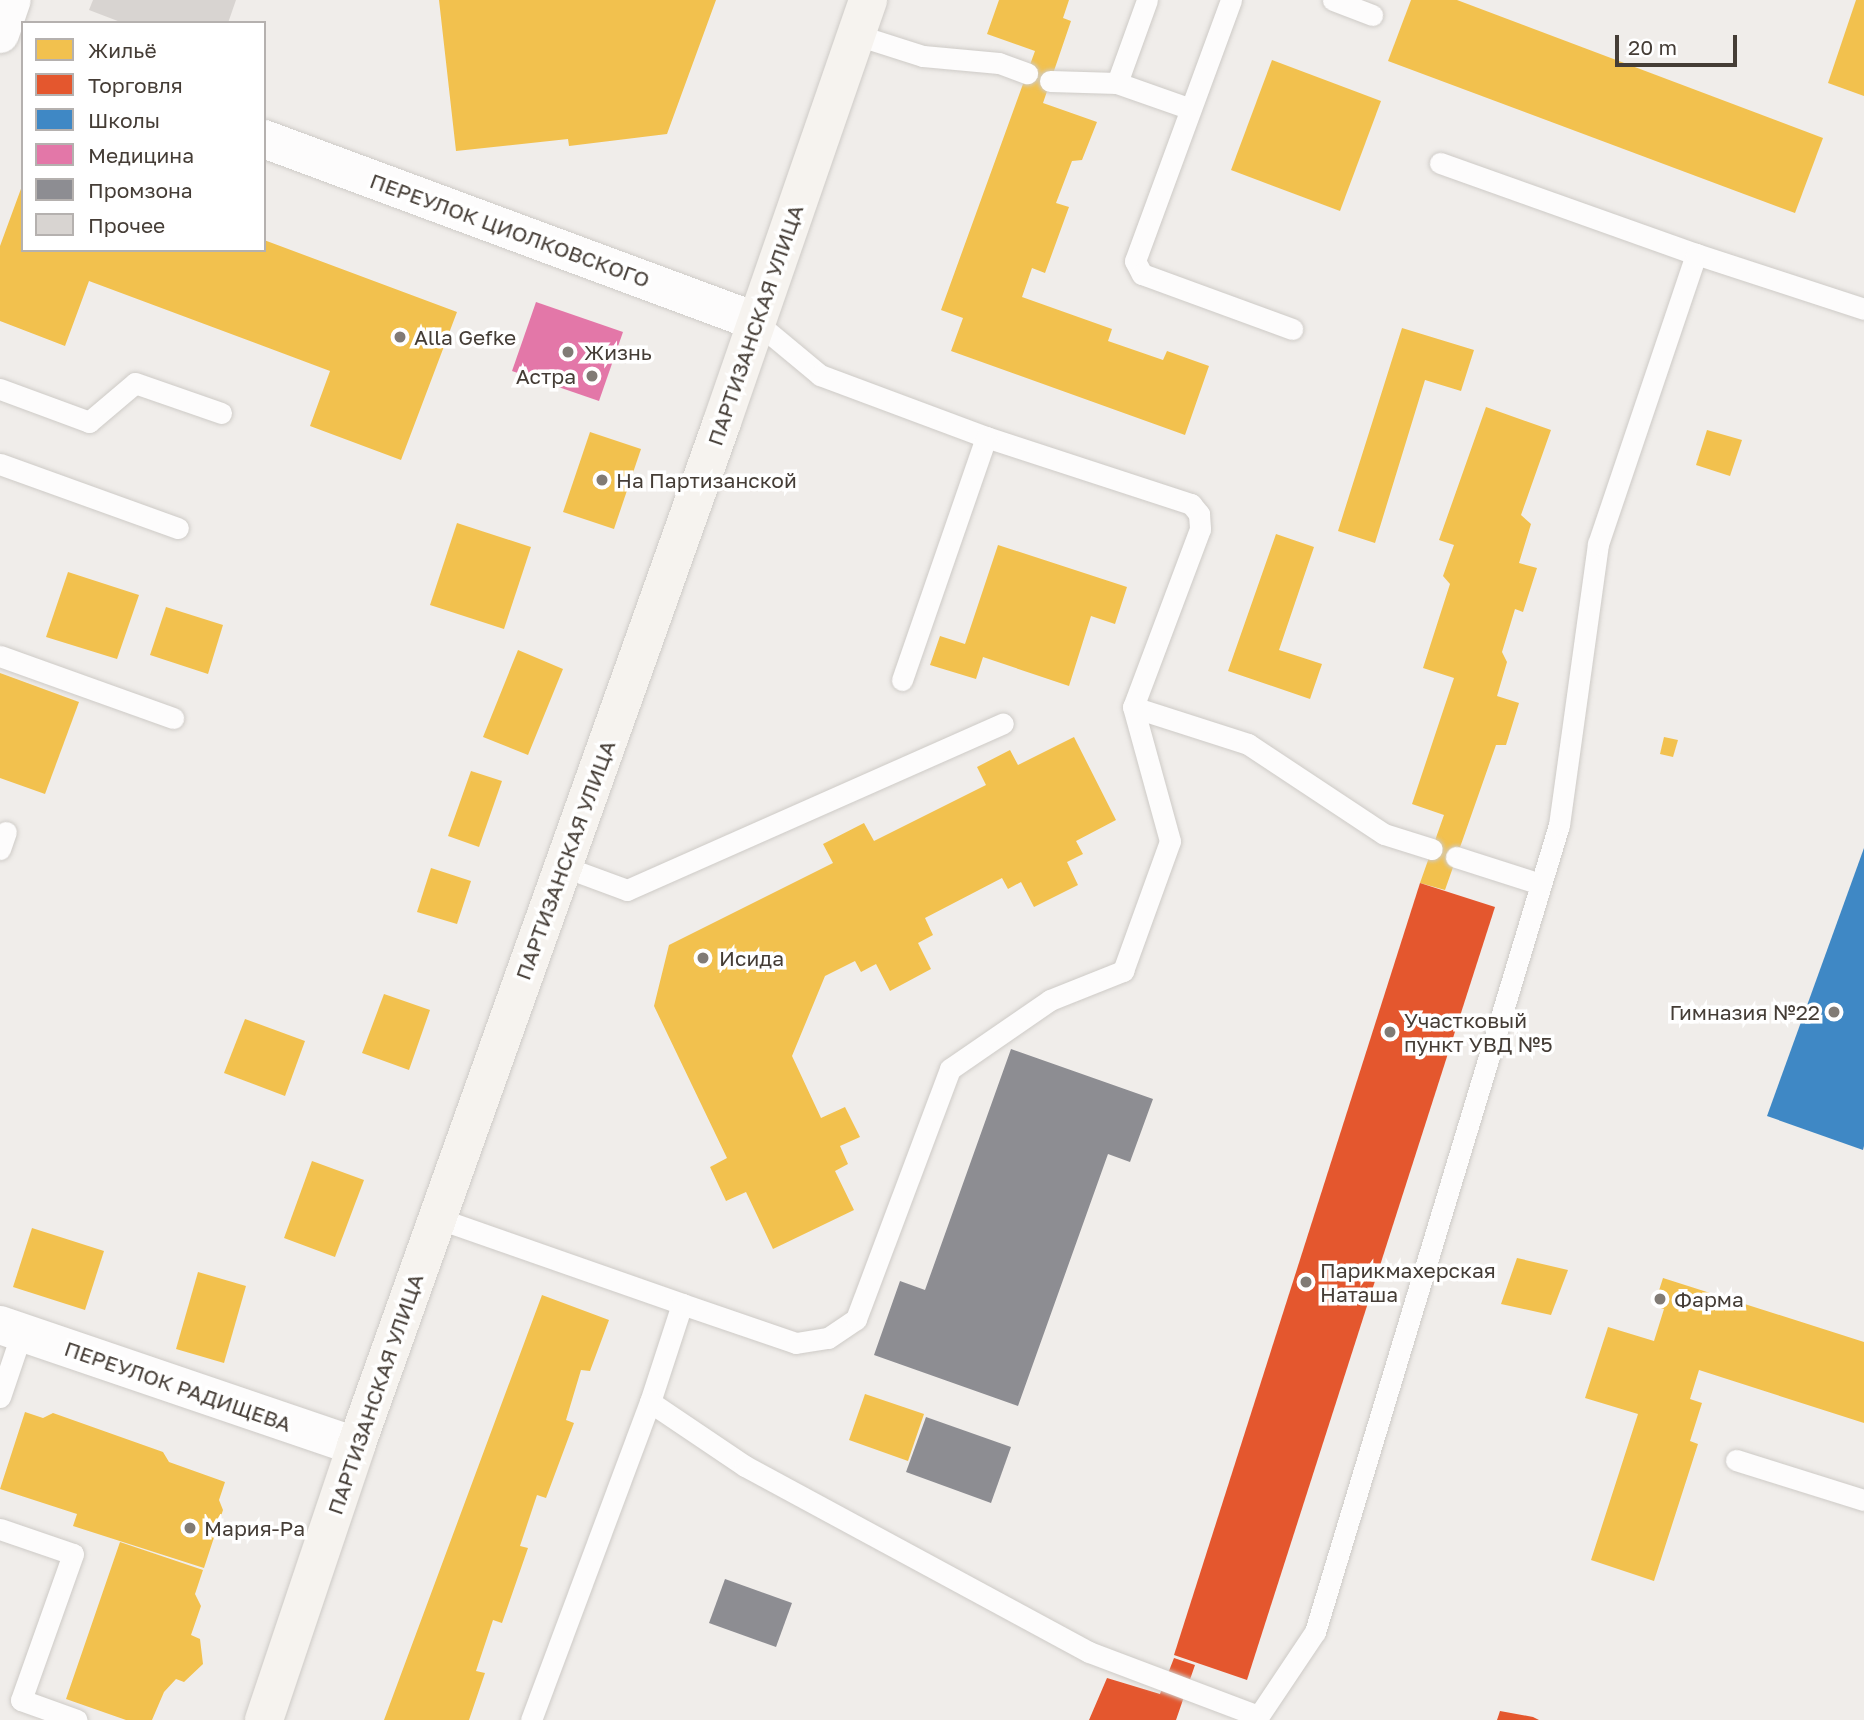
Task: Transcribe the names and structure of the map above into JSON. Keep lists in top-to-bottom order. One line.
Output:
{"streets":{"main road":["ПАРТИЗАНСКАЯ УЛИЦА"],"street":["ПЕРЕУЛОК ЦИОЛКОВСКОГО","ПЕРЕУЛОК РАДИЩЕВА"]},"crossings":[["ПЕРЕУЛОК ЦИОЛКОВСКОГО","ПАРТИЗАНСКАЯ УЛИЦА"],["ПАРТИЗАНСКАЯ УЛИЦА","ПЕРЕУЛОК РАДИЩЕВА"]],"places":["Alla Gefke","Жизнь","Астра","На Партизанской","Исида","Гимназия №22","Участковый пункт УВД №5","Парикмахерская Наташа","Фарма","Мария-Ра"],"legend":["Жильё","Торговля","Школы","Медицина","Промзона","Прочее"],"scale_bar":"20 m"}
